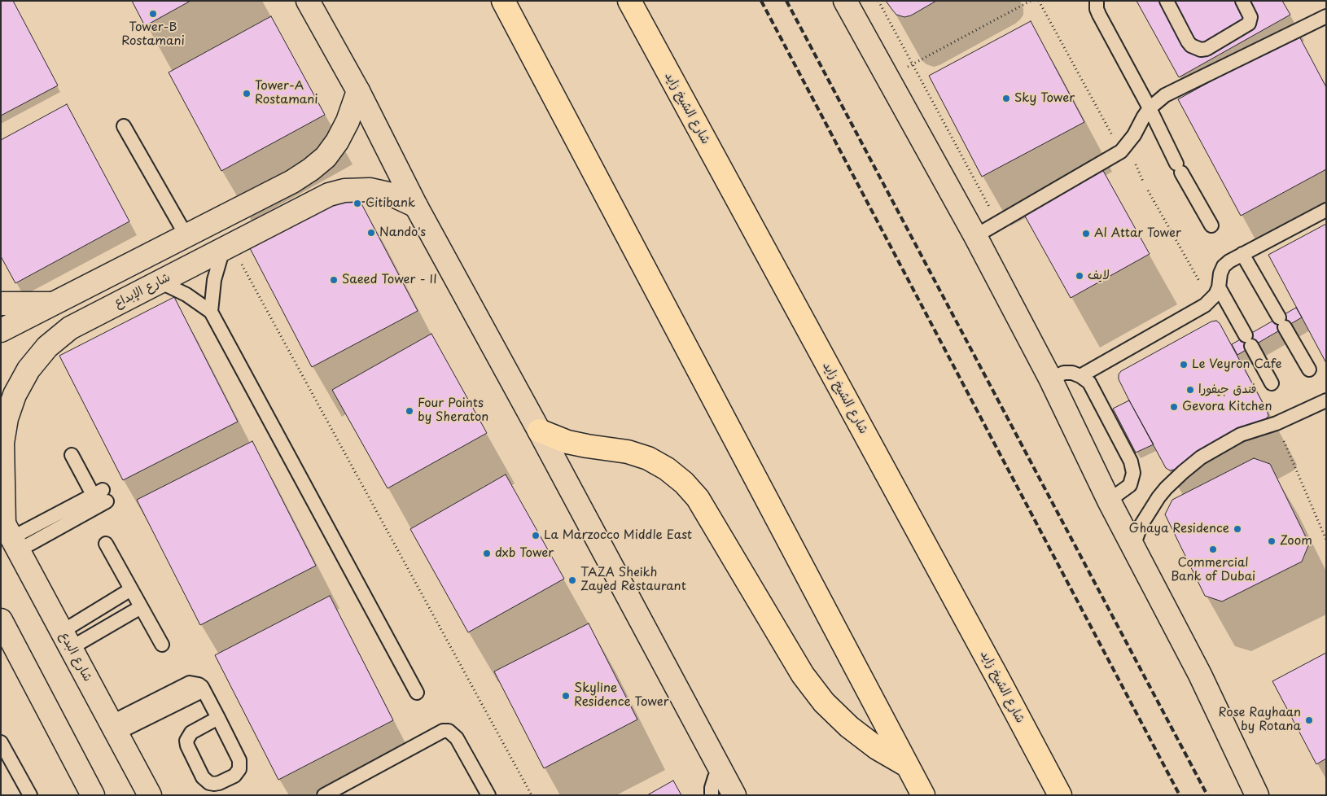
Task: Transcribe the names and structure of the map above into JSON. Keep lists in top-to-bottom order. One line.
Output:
{"streets":{"highway":["شارع الشيخ زايد"],"street":["شارع الإبداع","شارع البدع"]},"crossings":[["شارع الإبداع","شارع البدع"]],"places":["Tower-B Rostamani","Tower-A Rostamani","Sky Tower","Citibank","Nando's","Al Attar Tower","لايف","Saeed Tower - II","Le Veyron Cafe","فندق جيفورا","Gevora Kitchen","Four Points by Sheraton","Ghaya Residence","La Marzocco Middle East","Zoom","Commercial Bank of Dubai","dxb Tower","TAZA Sheikh Zayed Restaurant","Skyline Residence Tower","Rose Rayhaan by Rotana"]}
